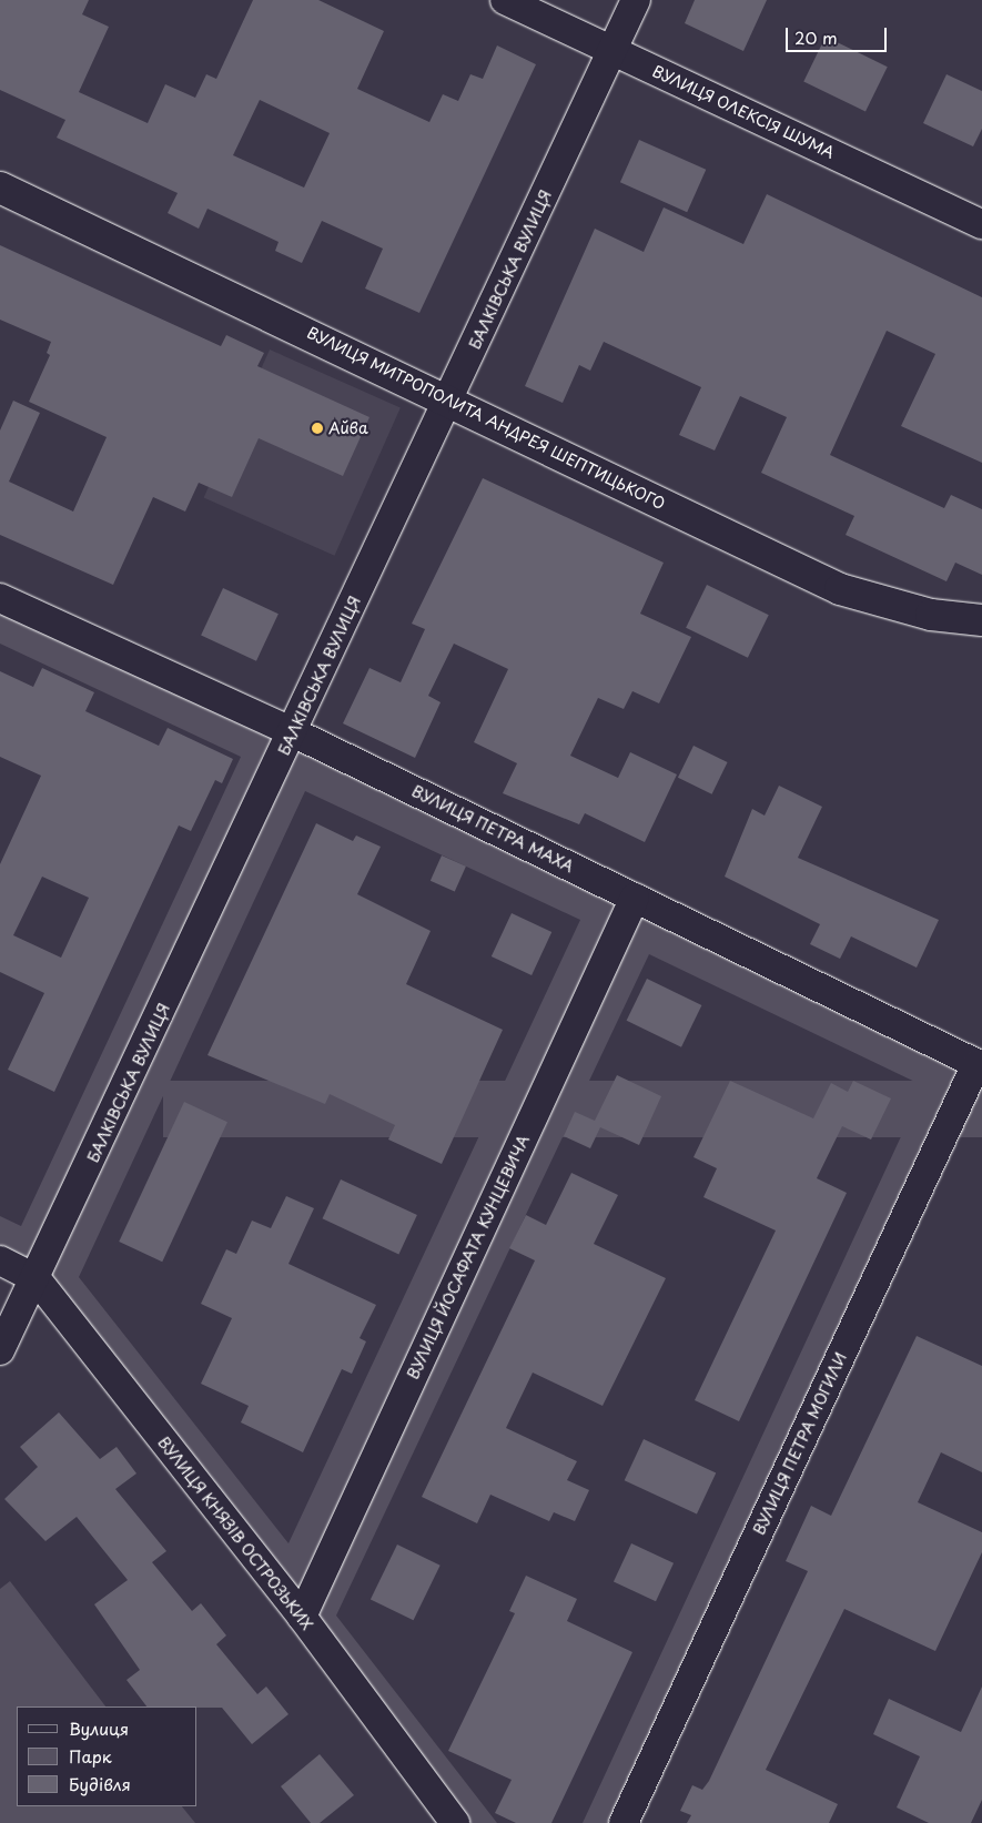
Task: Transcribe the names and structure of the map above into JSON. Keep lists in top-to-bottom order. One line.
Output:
{"streets":{"street":["ВУЛИЦЯ ОЛЕКСІЯ ШУМА","БАЛКІВСЬКА ВУЛИЦЯ","ВУЛИЦЯ МИТРОПОЛИТА АНДРЕЯ ШЕПТИЦЬКОГО","ВУЛИЦЯ ПЕТРА МАХА","ВУЛИЦЯ ЙОСАФАТА КУНЦЕВИЧА","ВУЛИЦЯ ПЕТРА МОГИЛИ","ВУЛИЦЯ КНЯЗІВ ОСТРОЗЬКИХ"]},"crossings":[["ВУЛИЦЯ ОЛЕКСІЯ ШУМА","БАЛКІВСЬКА ВУЛИЦЯ"],["БАЛКІВСЬКА ВУЛИЦЯ","ВУЛИЦЯ МИТРОПОЛИТА АНДРЕЯ ШЕПТИЦЬКОГО"],["БАЛКІВСЬКА ВУЛИЦЯ","ВУЛИЦЯ ПЕТРА МАХА"],["БАЛКІВСЬКА ВУЛИЦЯ","ВУЛИЦЯ КНЯЗІВ ОСТРОЗЬКИХ"],["ВУЛИЦЯ ПЕТРА МАХА","ВУЛИЦЯ ЙОСАФАТА КУНЦЕВИЧА"],["ВУЛИЦЯ ПЕТРА МАХА","ВУЛИЦЯ ПЕТРА МОГИЛИ"],["ВУЛИЦЯ ЙОСАФАТА КУНЦЕВИЧА","ВУЛИЦЯ КНЯЗІВ ОСТРОЗЬКИХ"]],"places":["Айва"],"legend":["Вулиця","Парк","Будівля"],"scale_bar":"20 m"}
